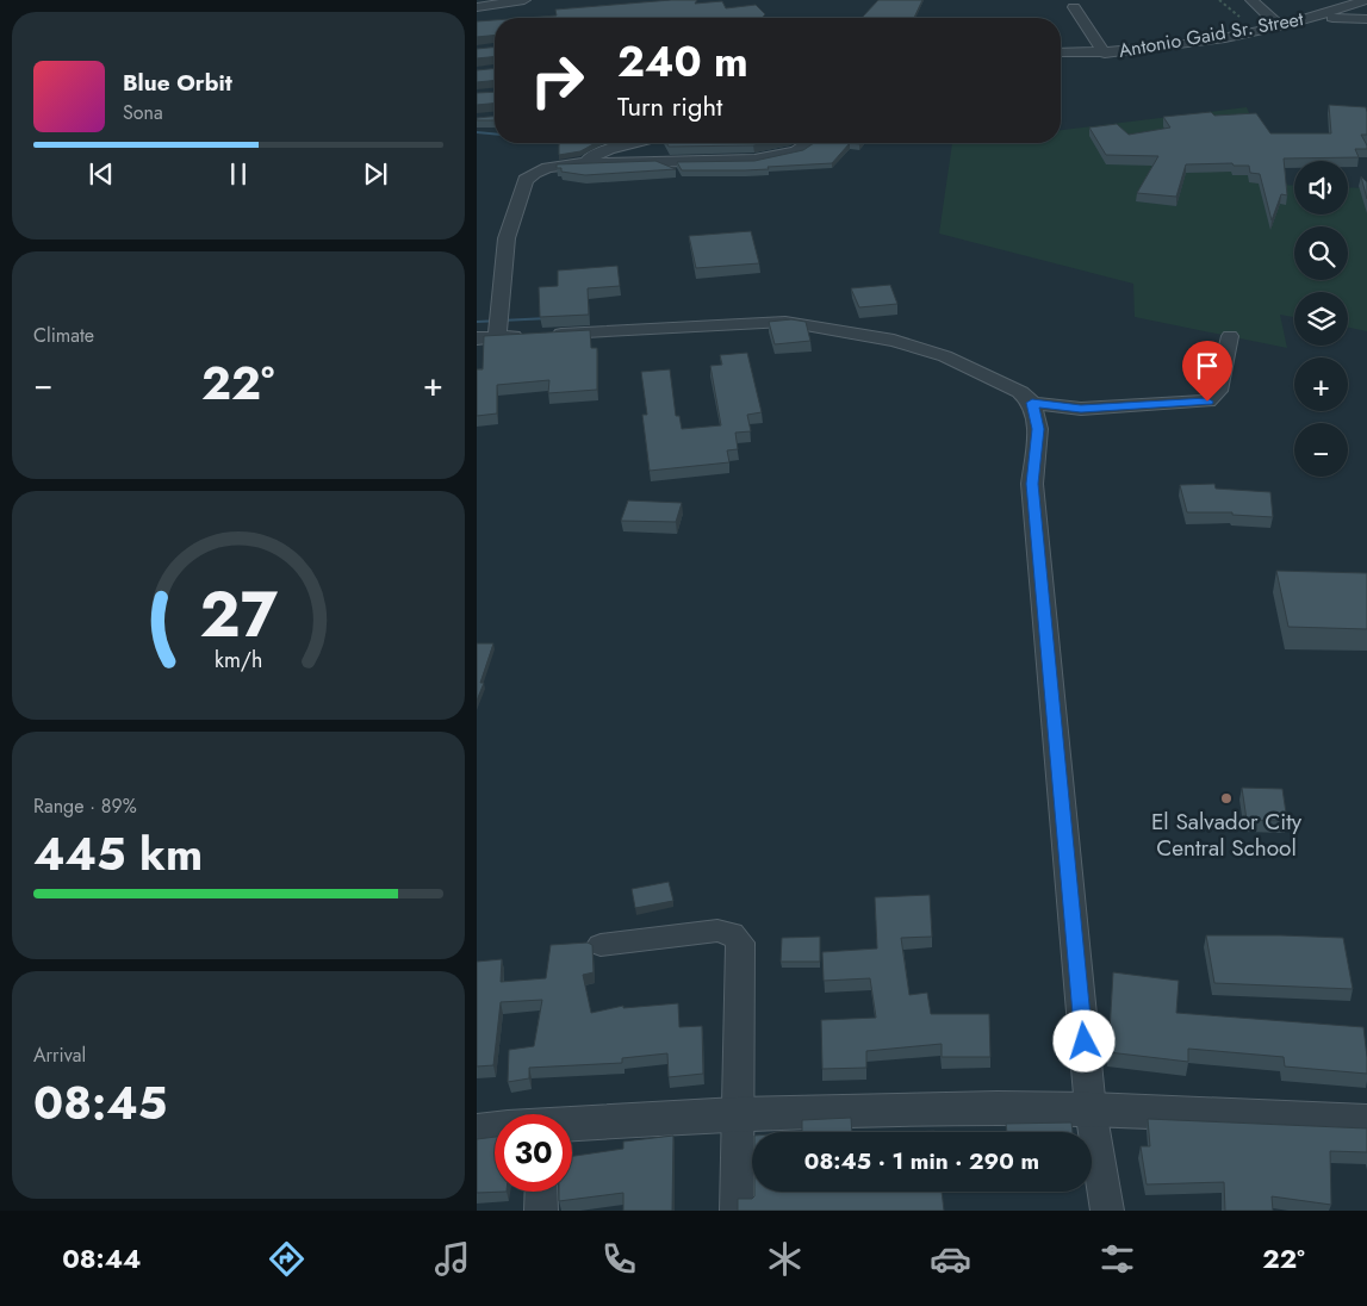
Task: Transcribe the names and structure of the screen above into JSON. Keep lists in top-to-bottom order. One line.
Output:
{"streets":{"street":["Antonio Gaid Sr. Street"]},"places":["El Salvador City Central School"],"page":{"turn":["240 m","Turn right"],"song":["Blue Orbit","Sona"],"map_buttons":["+","−"],"tile":["Climate",["Range · 89%","445 km"],["Arrival","08:45"]],"heat":["−","22°","+"],"limit":"30","trip":"08:45 · 1 min · 290 m","tabs":["08:44","22°"],"gauge":["27","km/h"]}}
